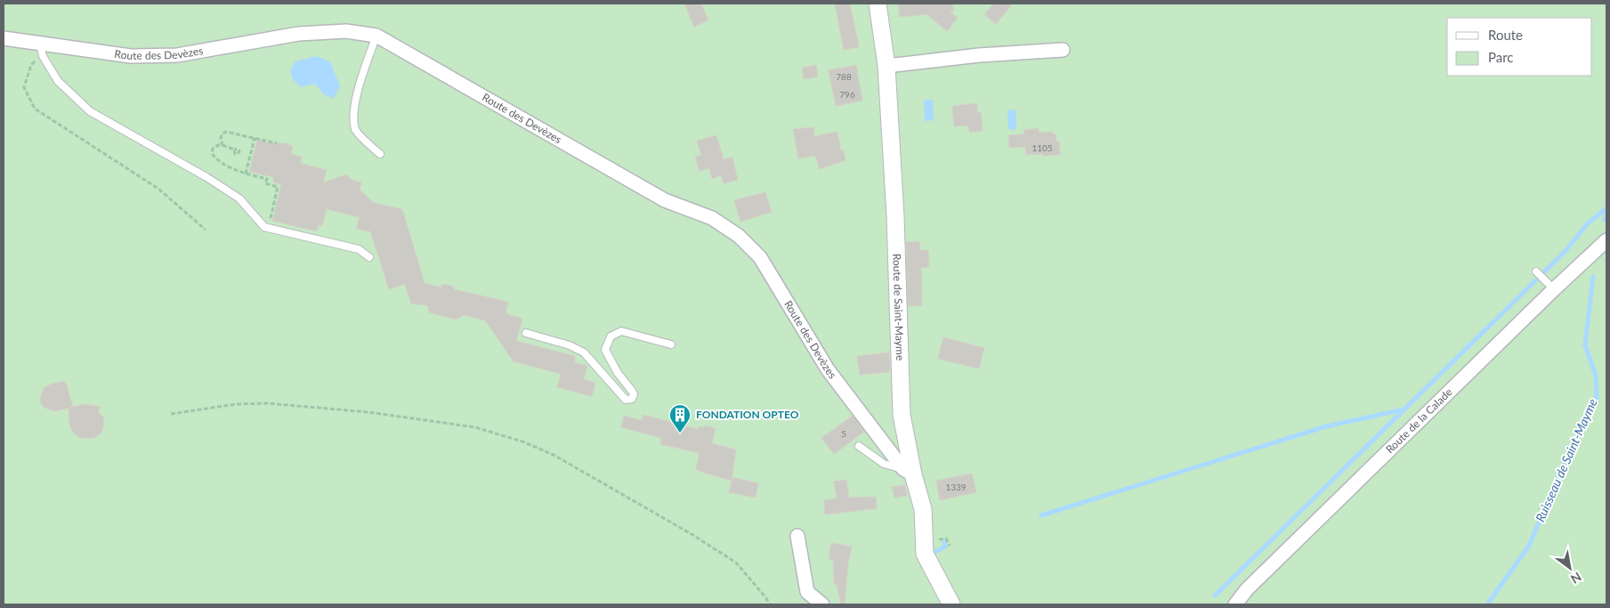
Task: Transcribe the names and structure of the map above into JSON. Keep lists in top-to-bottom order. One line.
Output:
{"streets":{"street":["Route des Devèzes","Route de Saint-Mayme","Route de la Calade"]},"crossings":[["Route des Devèzes","Route de Saint-Mayme"]],"water":["Ruisseau de Saint-Mayme"],"places":{"building":["FONDATION OPTEO"]},"house_numbers":["788","796","1105","5","1339"],"legend":["Route","Parc"],"north":"bottom right"}
